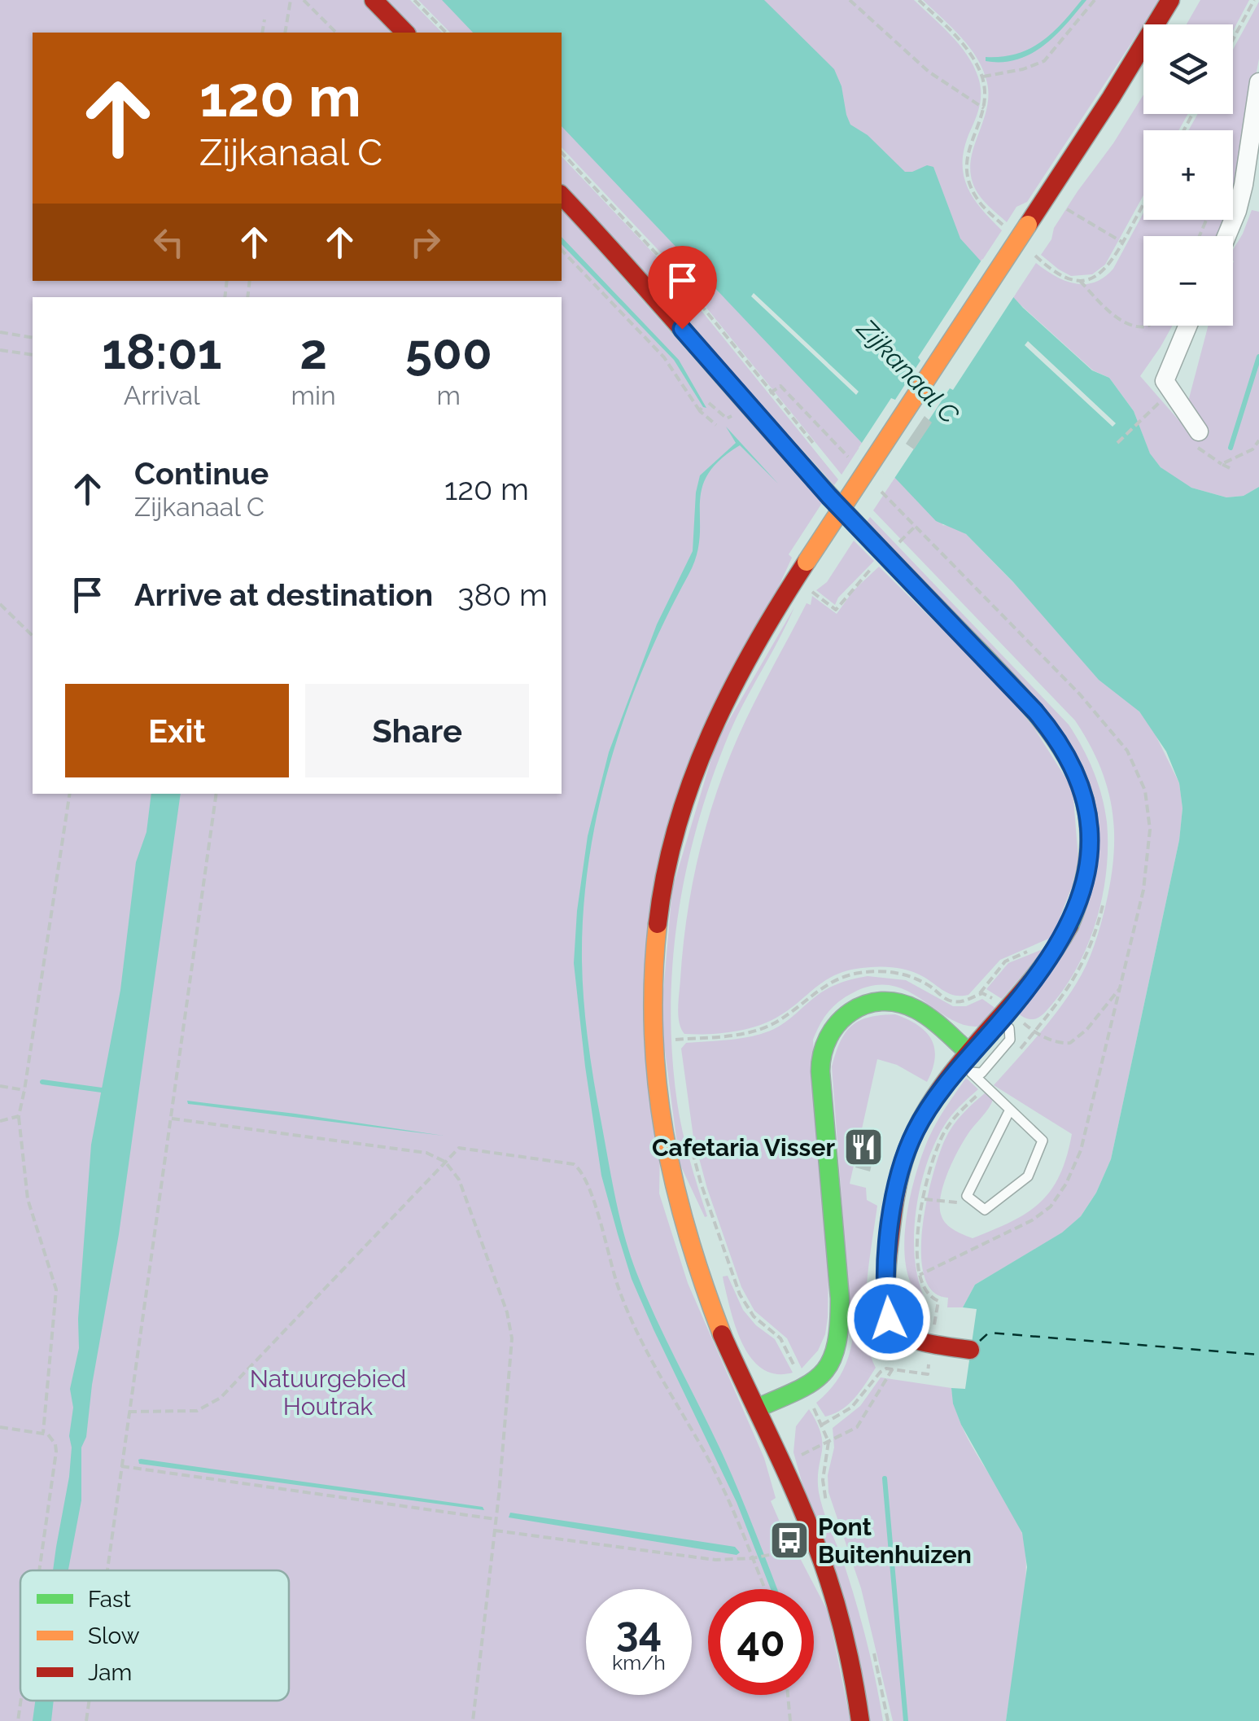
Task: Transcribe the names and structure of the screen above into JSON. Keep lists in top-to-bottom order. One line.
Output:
{"water":["Zijkanaal C"],"parks":["Natuurgebied Houtrak"],"places":{"restaurant":["Cafetaria Visser"],"bus stop":["Pont Buitenhuizen"]},"legend":["Fast","Slow","Jam"],"page":{"map_buttons":["+","−"],"turn":["120 m","Zijkanaal C"],"eta":["18:01","Arrival","2","min","500","m"],"list":[{"name":"Continue","note":"Zijkanaal C","value":"120 m"},{"name":"Arrive at destination","value":"380 m"}],"buttons":["Exit","Share"],"speed":"34 km/h","limit":"40"}}
